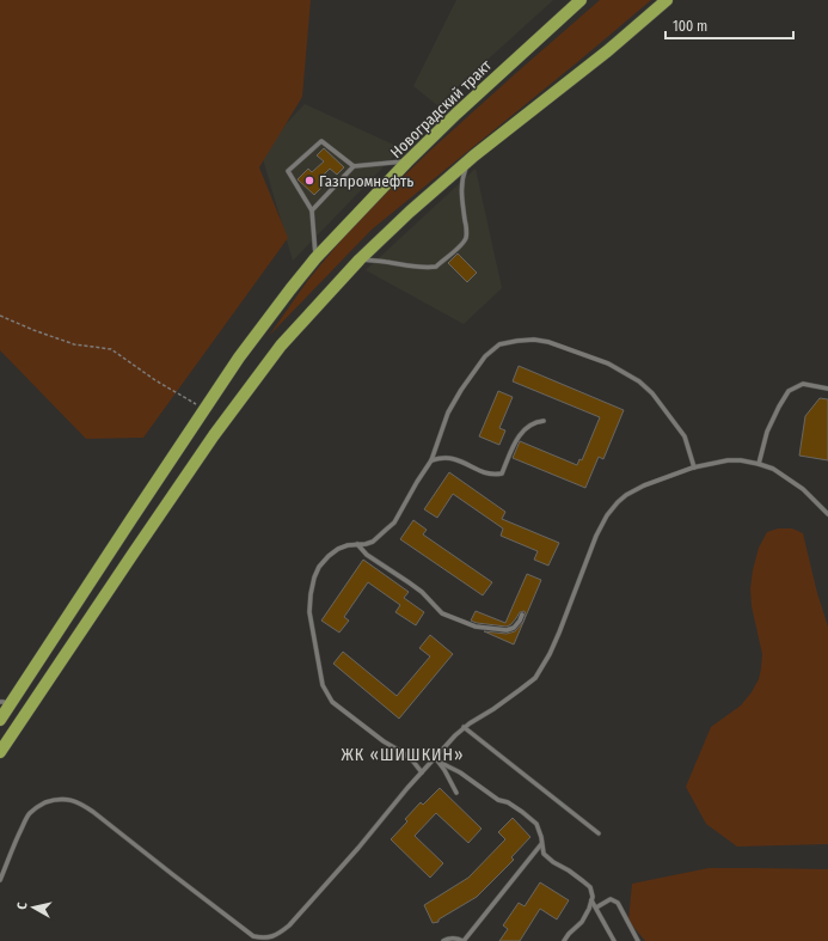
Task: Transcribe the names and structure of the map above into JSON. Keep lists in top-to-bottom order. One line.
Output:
{"streets":{"main road":["Новоградский тракт"]},"districts":["ЖК «ШИШКИН»"],"places":["Газпромнефть"],"scale_bar":"100 m","north":"left"}
